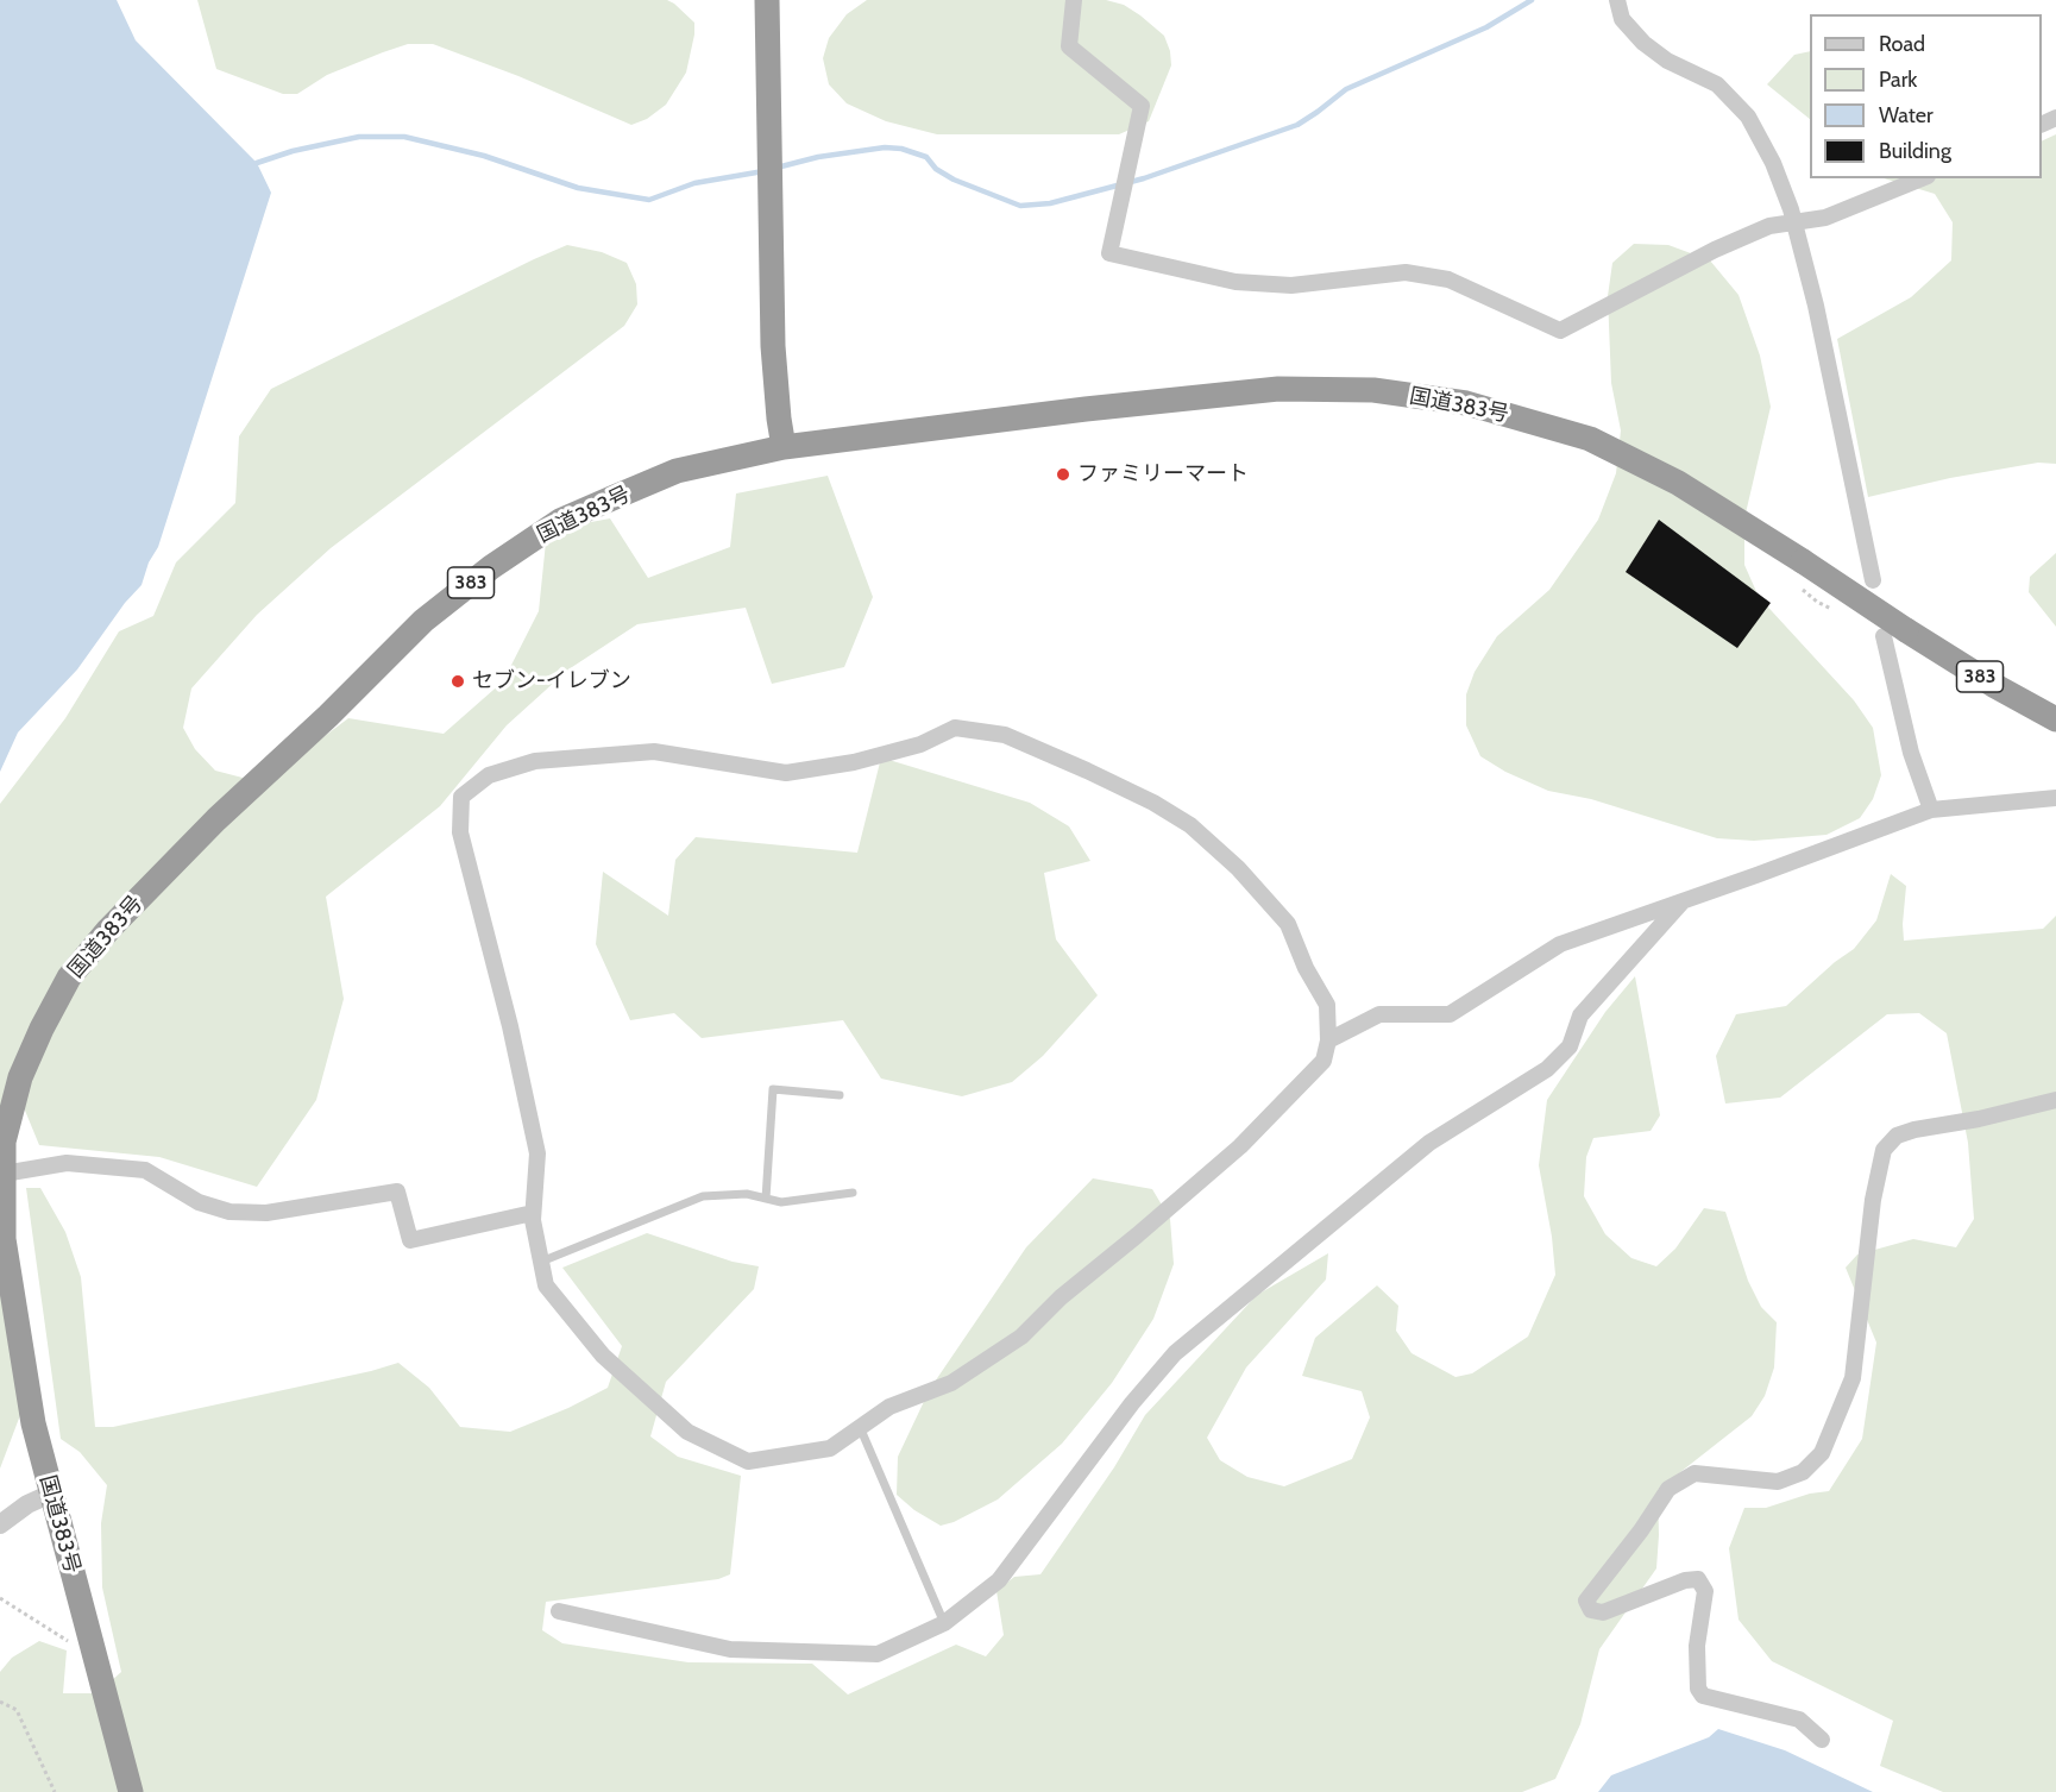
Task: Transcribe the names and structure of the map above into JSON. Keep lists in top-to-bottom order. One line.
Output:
{"streets":{"highway":["国道383号","383"]},"places":["ファミリーマート","セブン-イレブン"],"legend":["Road","Park","Water","Building"]}
